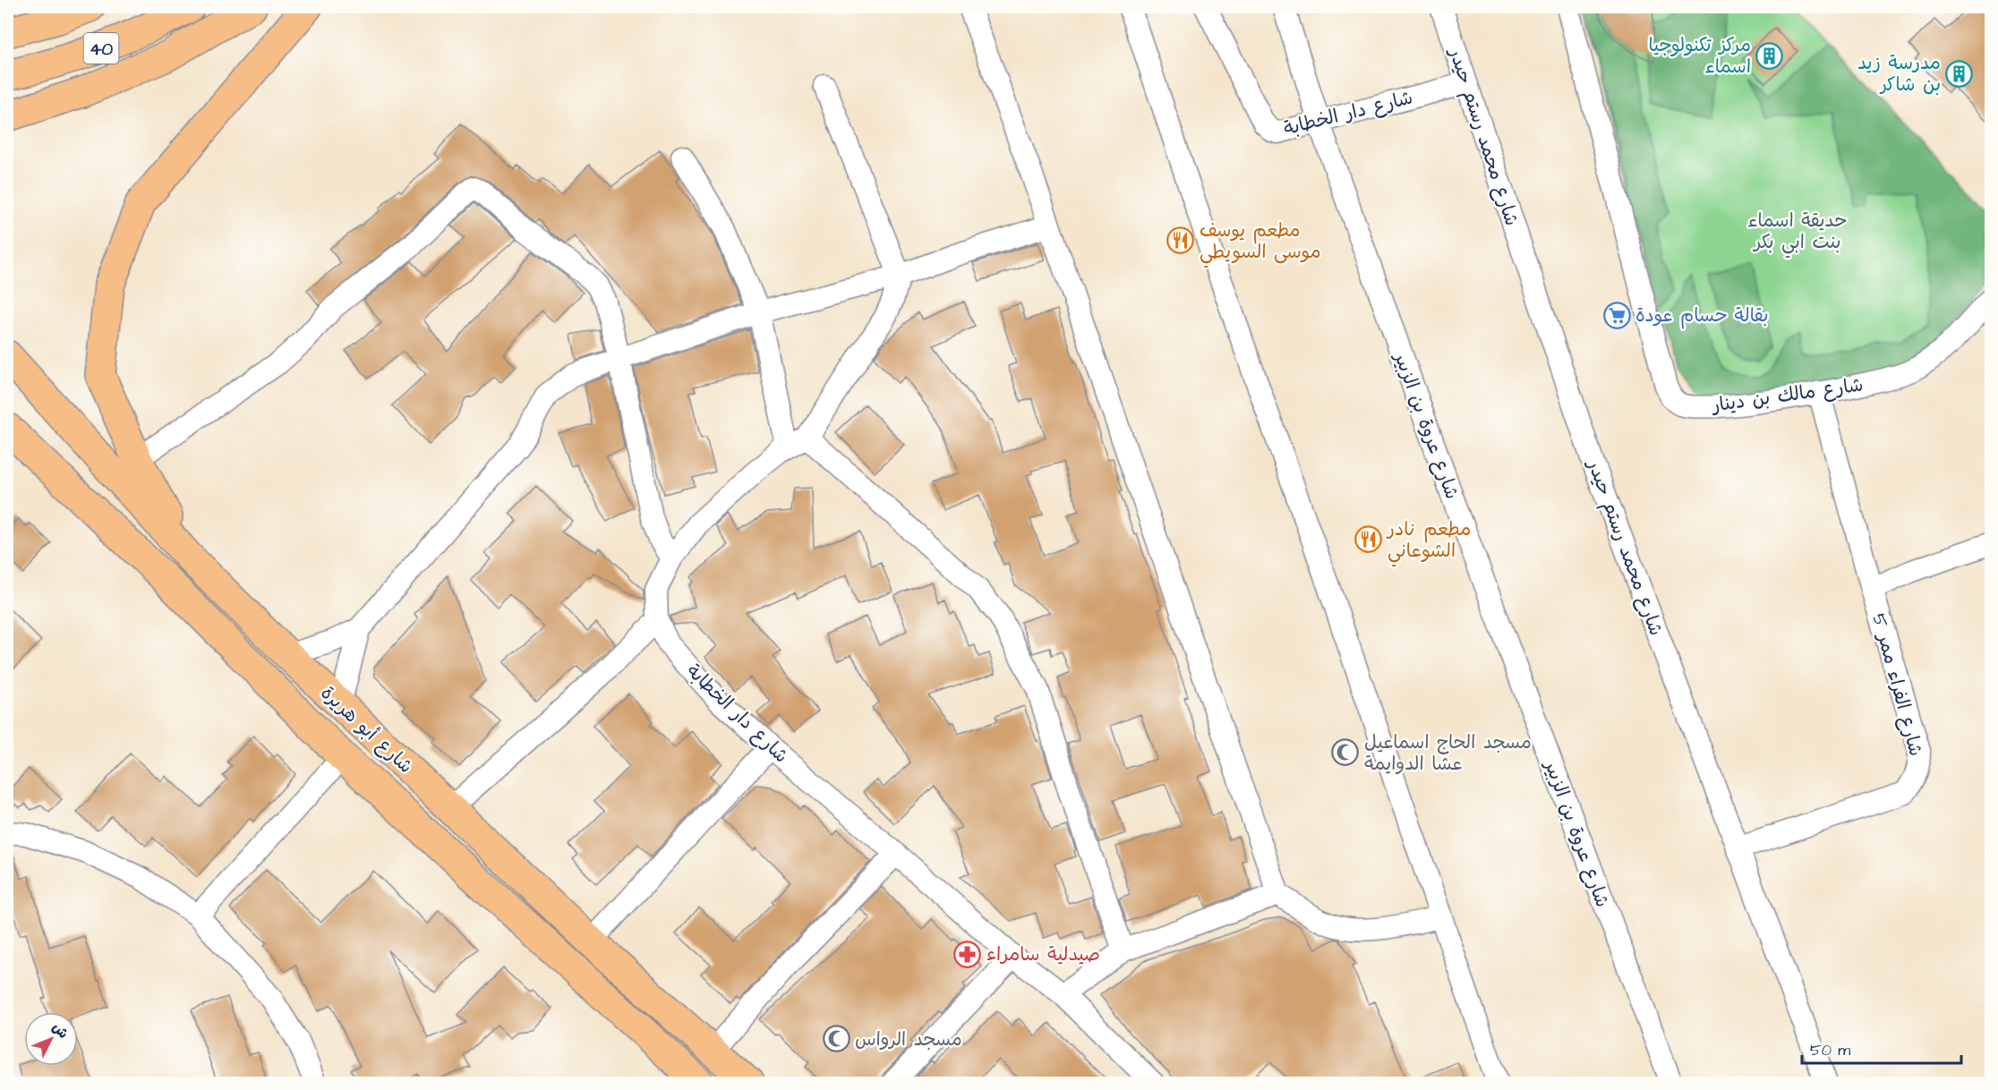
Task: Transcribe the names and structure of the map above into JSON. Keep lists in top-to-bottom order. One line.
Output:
{"streets":{"highway":["40","شارع أبو هريرة"],"street":["شارع دار الخطابة","شارع محمد رستم حيدر","شارع مالك بن دينار","شارع عروة بن الزبير","شارع الفراء ممر 5"]},"crossings":[["شارع دار الخطابة","شارع محمد رستم حيدر"],["شارع دار الخطابة","شارع عروة بن الزبير"],["شارع محمد رستم حيدر","شارع الفراء ممر 5"]],"parks":["حديقة اسماء بنت ابي بكر"],"places":{"building":["مركز تكنولوجيا اسماء","مدرسة زيد بن شاكر"],"restaurant":["مطعم يوسف موسى السويطي","مطعم نادر الشوعاني"],"supermarket":["بقالة حسام عودة"],"mosque":["مسجد الحاج اسماعيل عشا الدوايمة","مسجد الرواس"],"pharmacy":["صيدلية سامراء"]},"scale_bar":"50 m","north":"top right"}
